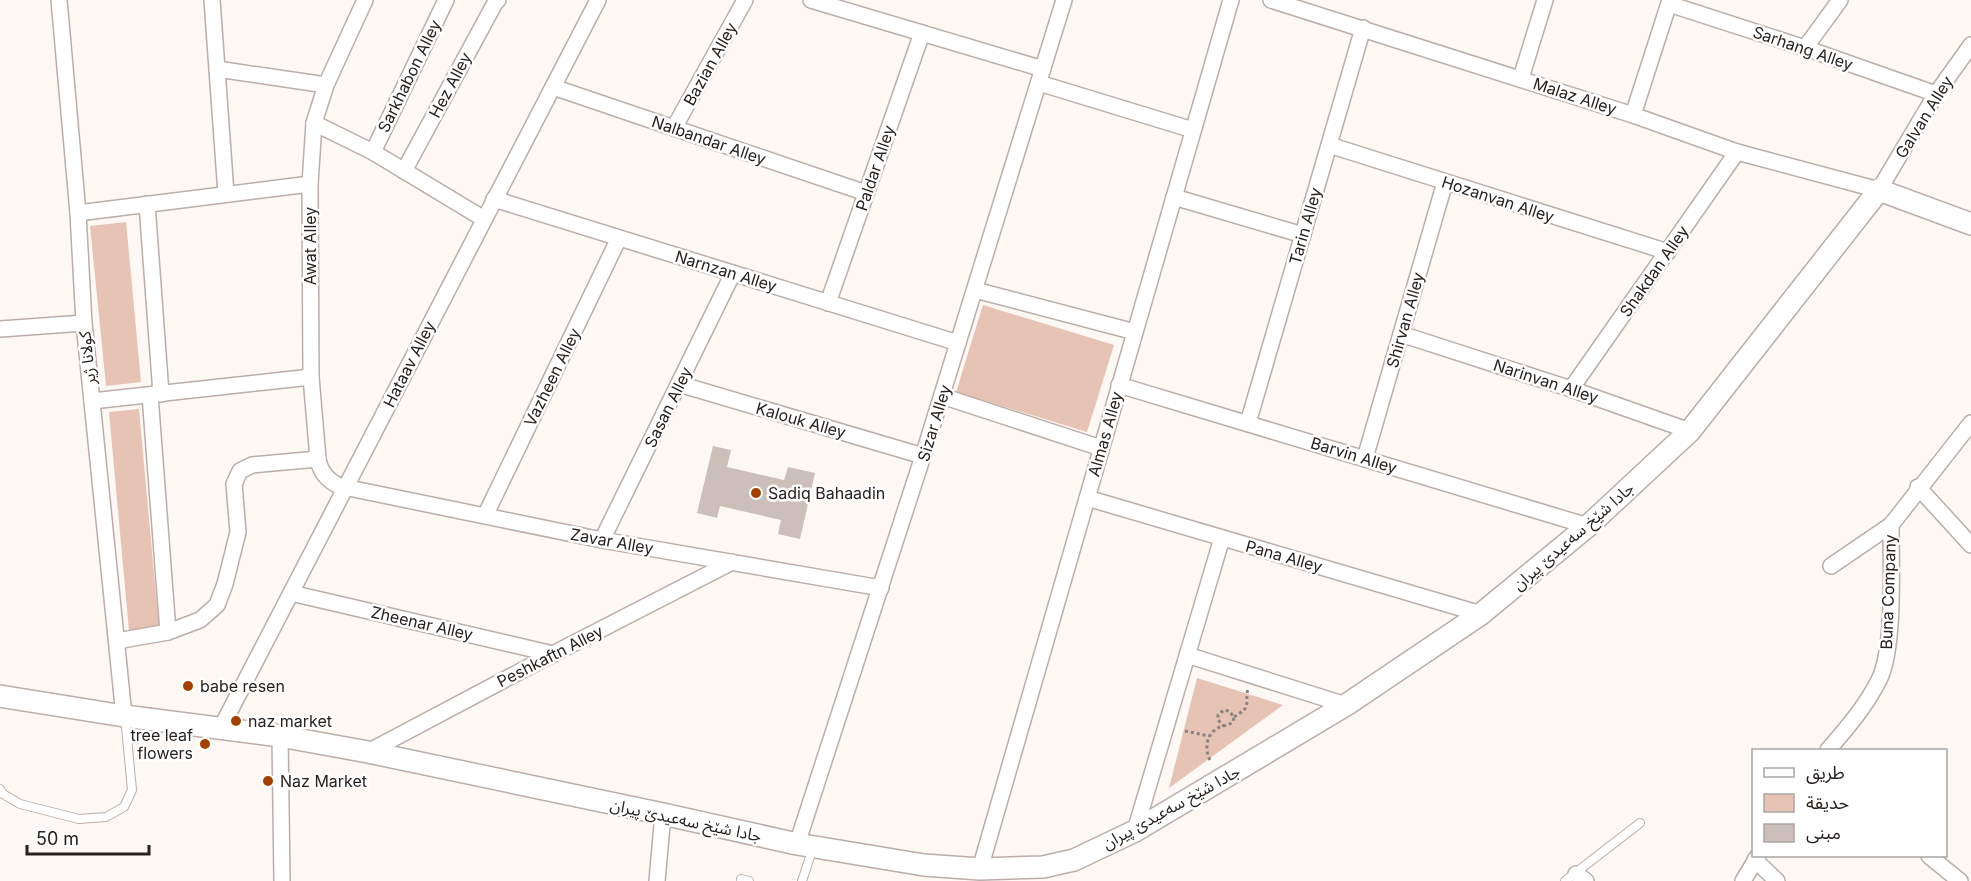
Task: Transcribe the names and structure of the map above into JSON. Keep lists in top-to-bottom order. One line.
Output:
{"streets":{"street":["Sarhang Alley","Bazian Alley","Sarkhabon Alley","Hez Alley","Malaz Alley","Galvan Alley","Nalbandar Alley","Paldar Alley","Hozanvan Alley","Tarin Alley","Awat Alley","Narnzan Alley","Shakdan Alley","Shirvan Alley","کولانا ژیر","Hataav Alley","Vazheen Alley","Narinvan Alley","Sasan Alley","Kalouk Alley","Sizar Alley","Almas Alley","Barvin Alley","جادا شێخ سەعیدێ پیران","Zavar Alley","Pana Alley","Buna Company","Zheenar Alley","Peshkaftn Alley"]},"crossings":[["Sarhang Alley","Galvan Alley"],["Bazian Alley","Nalbandar Alley"],["Malaz Alley","Galvan Alley"],["Malaz Alley","Tarin Alley"],["Malaz Alley","Shakdan Alley"],["Malaz Alley","جادا شێخ سەعیدێ پیران"],["Galvan Alley","جادا شێخ سەعیدێ پیران"],["Nalbandar Alley","Paldar Alley"],["Nalbandar Alley","Hataav Alley"],["Paldar Alley","Narnzan Alley"],["Hozanvan Alley","Tarin Alley"],["Hozanvan Alley","Shakdan Alley"],["Hozanvan Alley","Shirvan Alley"],["Tarin Alley","Barvin Alley"],["Awat Alley","Hataav Alley"],["Awat Alley","Zavar Alley"],["Narnzan Alley","Hataav Alley"],["Narnzan Alley","Vazheen Alley"],["Narnzan Alley","Sasan Alley"],["Narnzan Alley","Sizar Alley"],["Shakdan Alley","Narinvan Alley"],["Shirvan Alley","Narinvan Alley"],["Shirvan Alley","Barvin Alley"],["کولانا ژیر","جادا شێخ سەعیدێ پیران"],["Hataav Alley","جادا شێخ سەعیدێ پیران"],["Hataav Alley","Zavar Alley"],["Hataav Alley","Zheenar Alley"],["Vazheen Alley","Zavar Alley"],["Narinvan Alley","جادا شێخ سەعیدێ پیران"],["Sasan Alley","Kalouk Alley"],["Sasan Alley","Zavar Alley"],["Kalouk Alley","Sizar Alley"],["Sizar Alley","جادا شێخ سەعیدێ پیران"],["Sizar Alley","Zavar Alley"],["Almas Alley","Barvin Alley"],["Almas Alley","جادا شێخ سەعیدێ پیران"],["Almas Alley","Pana Alley"],["Barvin Alley","جادا شێخ سەعیدێ پیران"],["جادا شێخ سەعیدێ پیران","Pana Alley"],["جادا شێخ سەعیدێ پیران","Peshkaftn Alley"],["Zavar Alley","Peshkaftn Alley"],["Zheenar Alley","Peshkaftn Alley"]],"places":["Sadiq Bahaadin","babe resen","naz market","tree leaf flowers","Naz Market"],"legend":["طريق","حديقة","مبنى"],"scale_bar":"50 m"}
